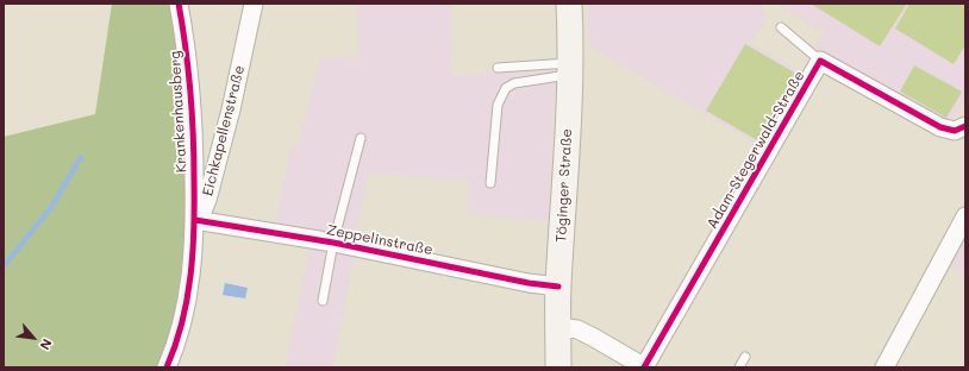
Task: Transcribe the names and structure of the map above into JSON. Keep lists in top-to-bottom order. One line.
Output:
{"streets":{"street":["Krankenhausberg","Eichkapellenstraße","Adam-Stegerwald-Straße","Töginger Straße","Zeppelinstraße"]},"crossings":[["Krankenhausberg","Eichkapellenstraße"],["Krankenhausberg","Zeppelinstraße"],["Eichkapellenstraße","Zeppelinstraße"],["Töginger Straße","Zeppelinstraße"]],"north":"bottom right"}
